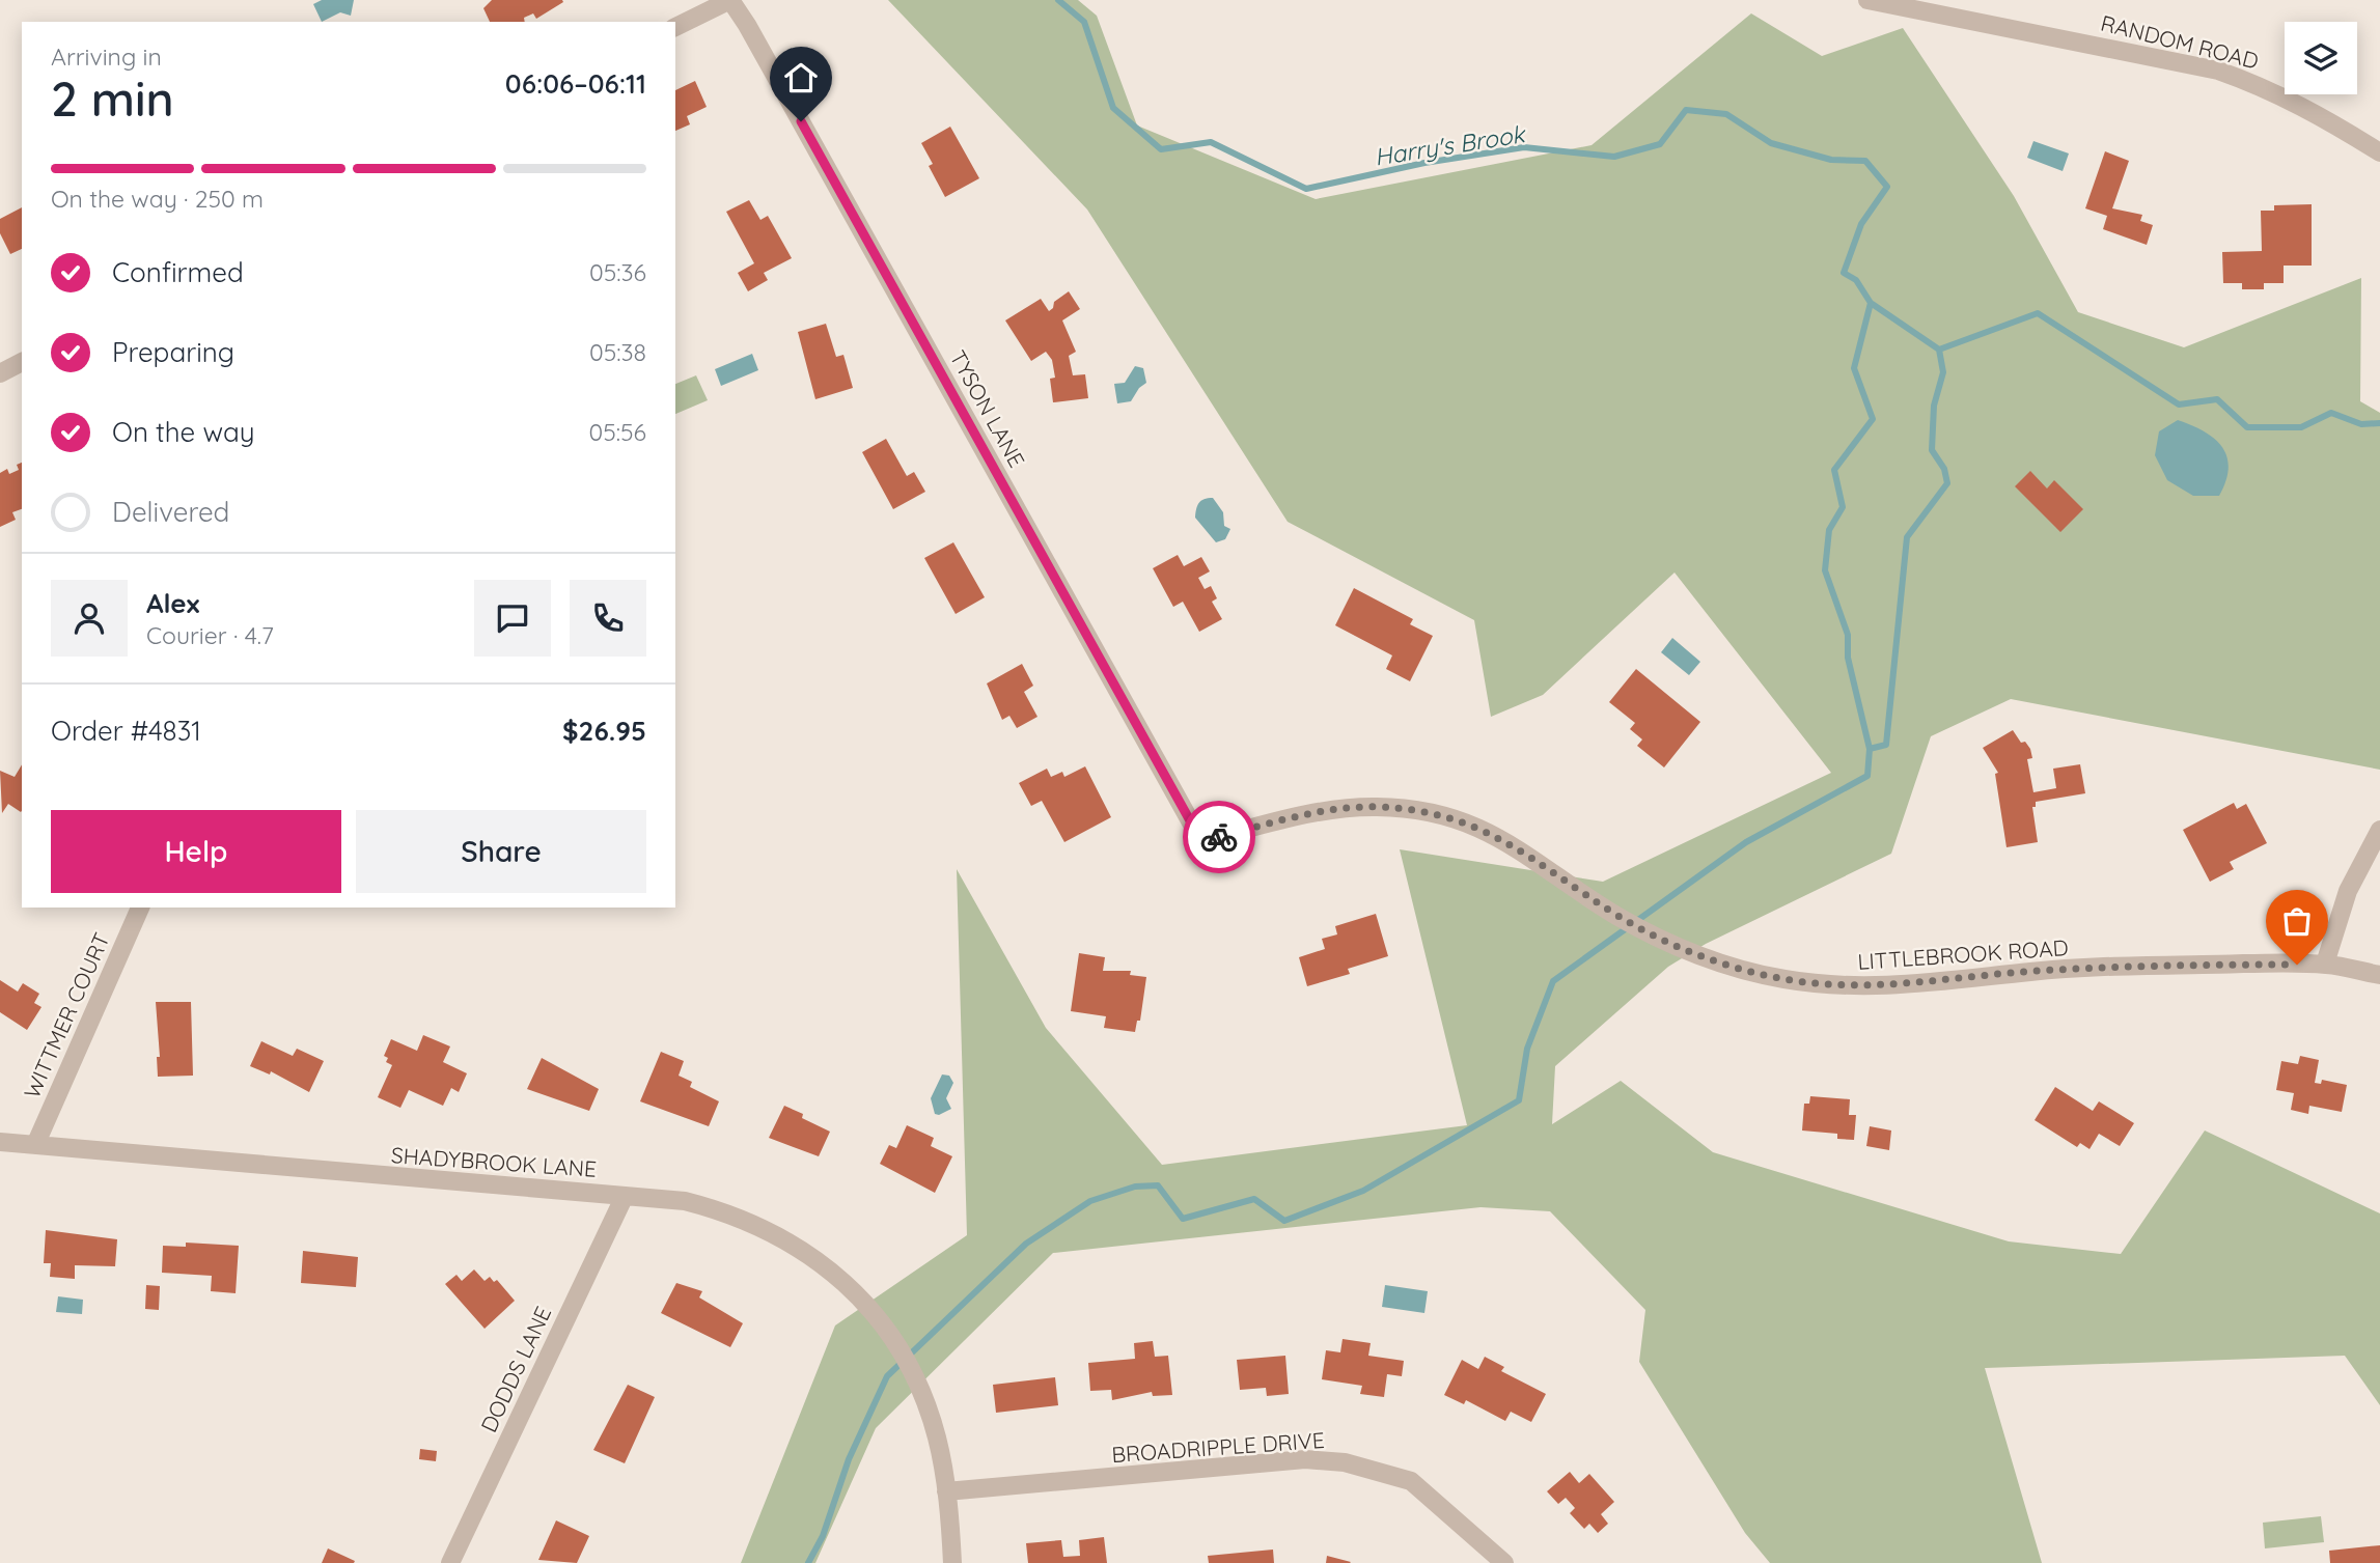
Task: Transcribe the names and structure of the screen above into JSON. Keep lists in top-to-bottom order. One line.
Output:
{"streets":{"street":["RANDOM ROAD","TYSON LANE","LITTLEBROOK ROAD","WITTMER COURT","SHADYBROOK LANE","DODDS LANE","BROADRIPPLE DRIVE"]},"crossings":[["TYSON LANE","LITTLEBROOK ROAD"],["WITTMER COURT","SHADYBROOK LANE"],["SHADYBROOK LANE","DODDS LANE"],["SHADYBROOK LANE","BROADRIPPLE DRIVE"]],"water":["Harry's Brook"],"page":{"heading":["2 min","Arriving in","06:06–06:11"],"panel":["Alex","Courier · 4.7","Order #4831","$26.95"],"bar":"On the way · 250 m","list":[["Confirmed","05:36"],["Preparing","05:38"],["On the way","05:56"],"Delivered"],"buttons":["Help","Share"]}}
